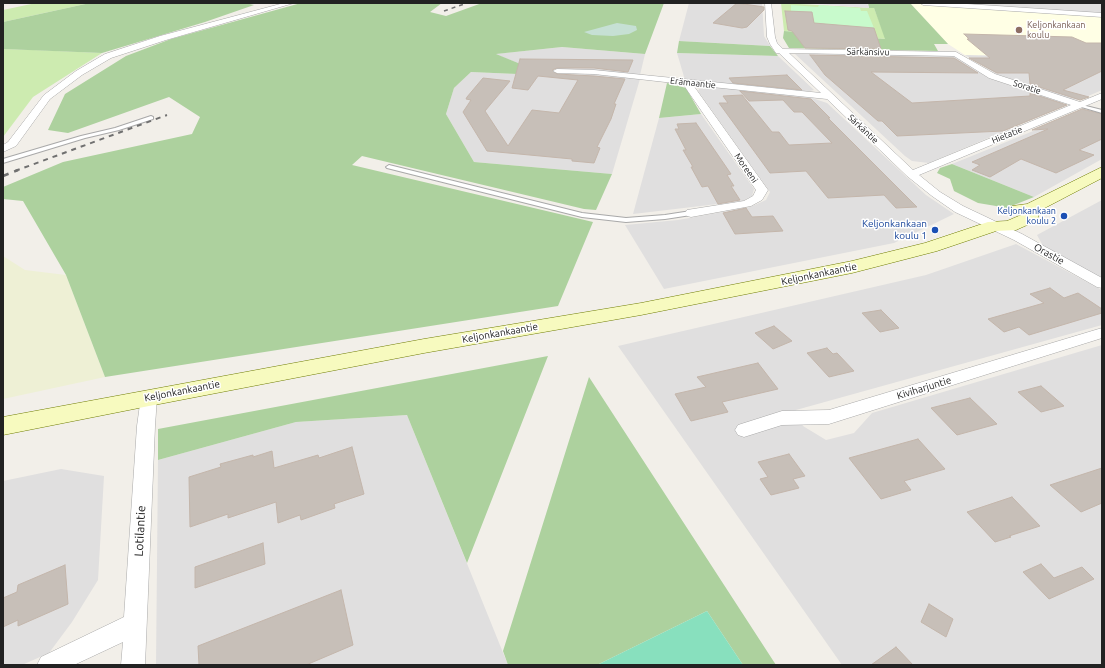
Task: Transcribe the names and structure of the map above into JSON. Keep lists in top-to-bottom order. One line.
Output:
{"streets":{"main road":["Keljonkankaantie"],"street":["Särkänsivu","Erämaantie","Soratie","Särkäntie","Hietatie","Moreeni","Orastie","Kiviharjuntie","Lotilantie"]},"crossings":[["Särkänsivu","Soratie"],["Särkänsivu","Särkäntie"],["Erämaantie","Särkäntie"],["Erämaantie","Moreeni"],["Soratie","Hietatie"],["Särkäntie","Hietatie"],["Särkäntie","Orastie"],["Särkäntie","Keljonkankaantie"],["Orastie","Keljonkankaantie"],["Keljonkankaantie","Lotilantie"]],"places":["Keljonkankaan koulu","Keljonkankaan koulu 2","Keljonkankaan koulu 1"]}
